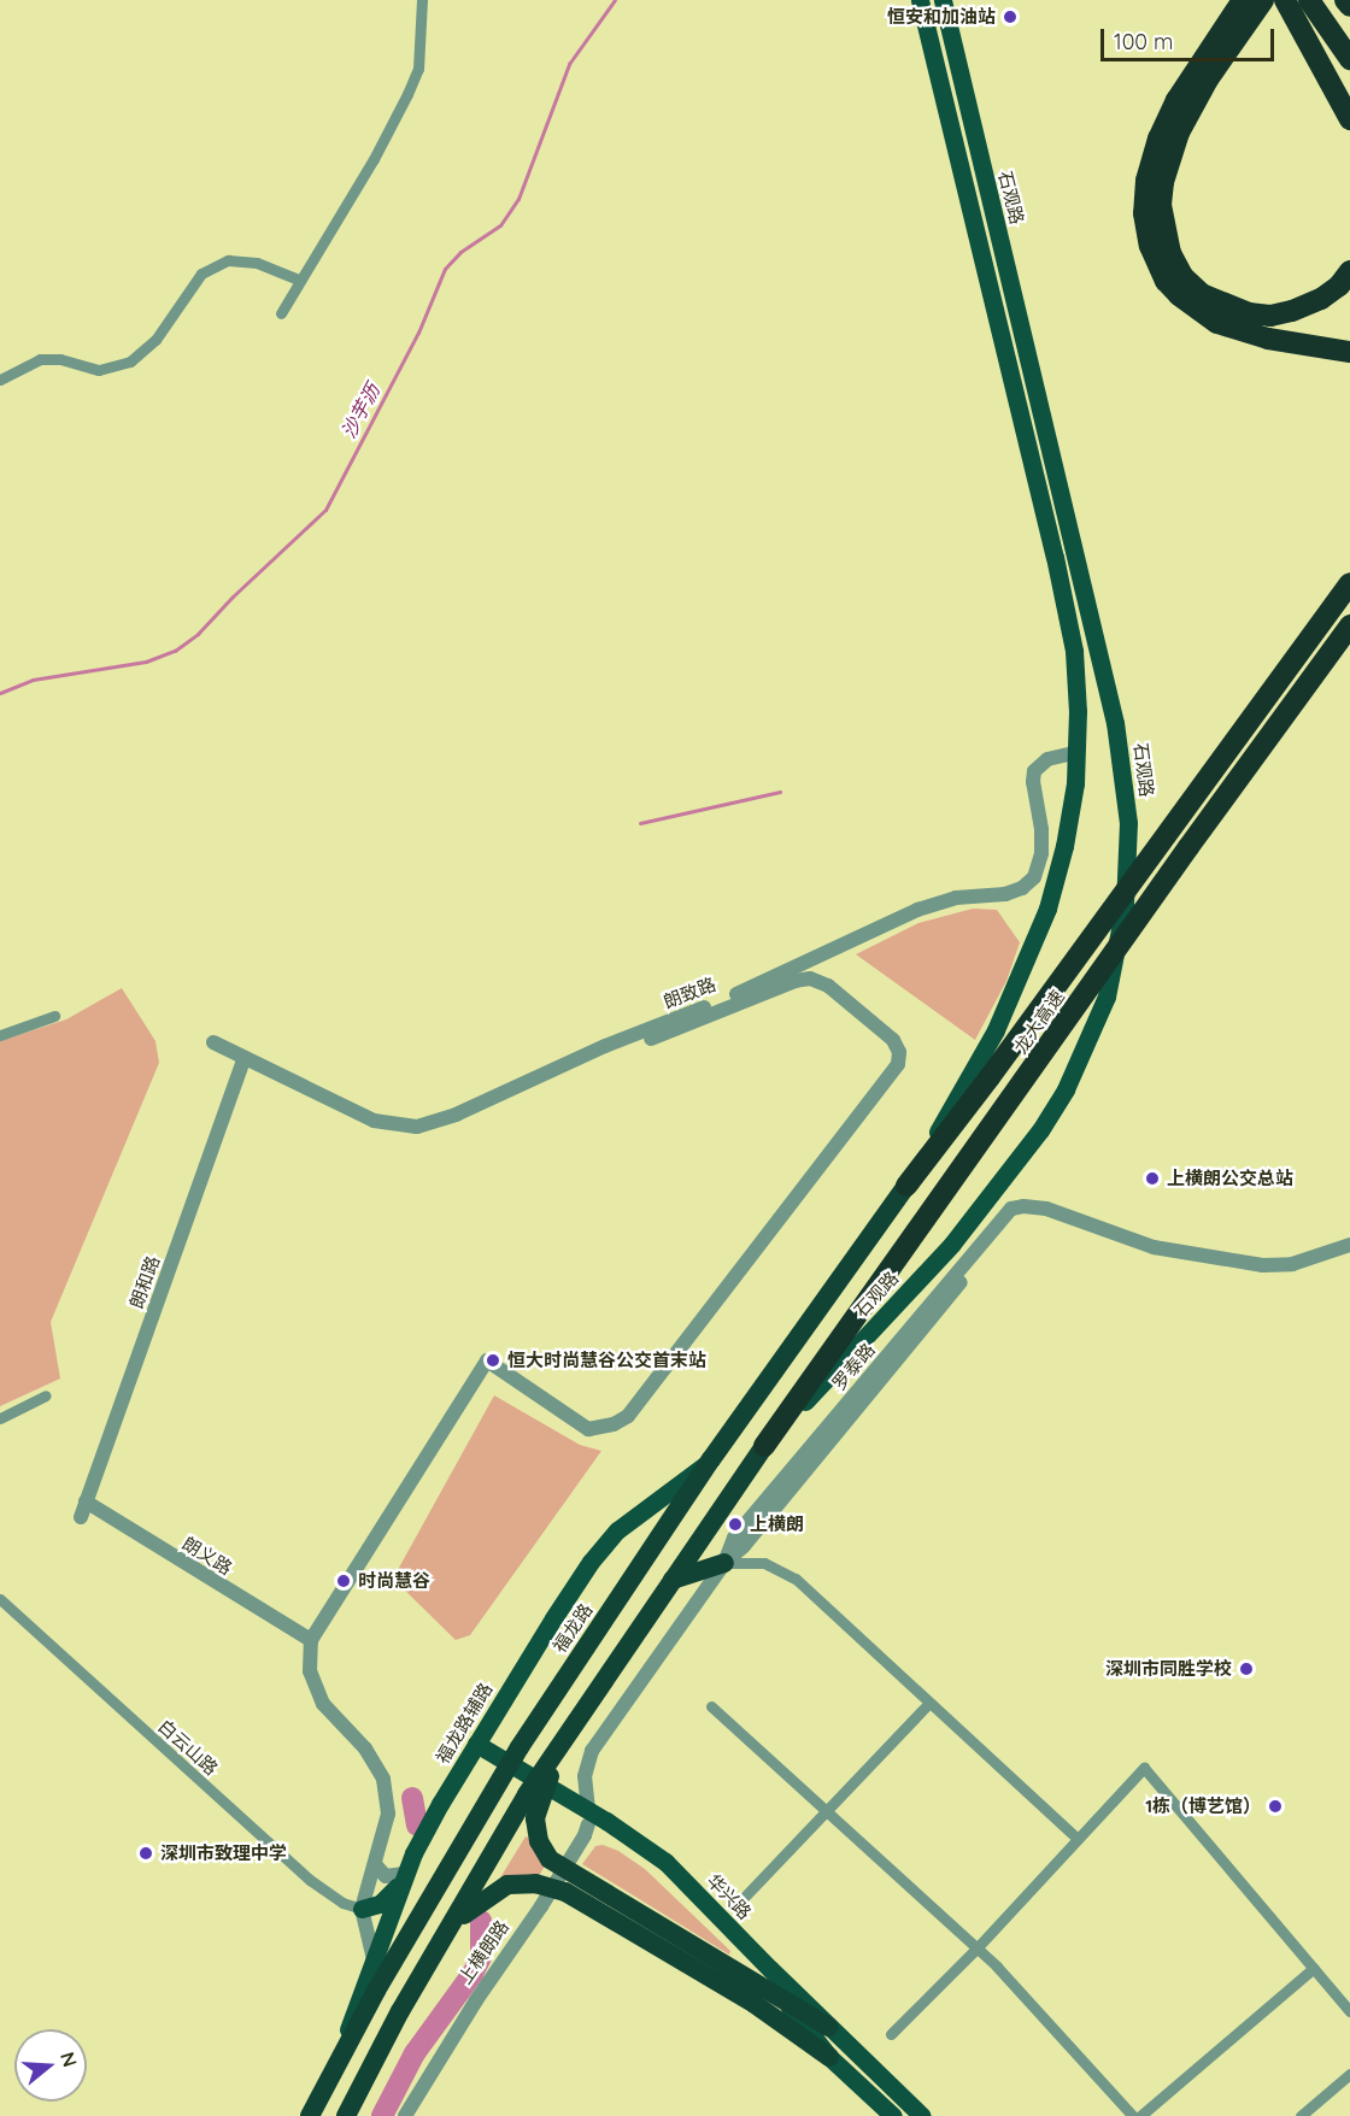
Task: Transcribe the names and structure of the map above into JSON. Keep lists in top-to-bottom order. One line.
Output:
{"streets":{"highway":["龙大高速","福龙路"],"main road":["石观路","福龙路辅路","华兴路"],"street":["朗致路","朗和路","罗泰路","朗义路","白云山路","上横朗路"]},"crossings":[["石观路","龙大高速"],["朗致路","朗和路"],["龙大高速","福龙路"],["朗和路","朗义路"],["罗泰路","华兴路"],["罗泰路","上横朗路"],["福龙路","福龙路辅路"],["福龙路辅路","华兴路"],["华兴路","上横朗路"]],"water":["沙芋沥"],"places":["恒安和加油站","上横朗公交总站","恒大时尚慧谷公交首末站","上横朗","时尚慧谷","深圳市同胜学校","1栋（博艺馆）","深圳市致理中学"],"scale_bar":"100 m","north":"right"}
